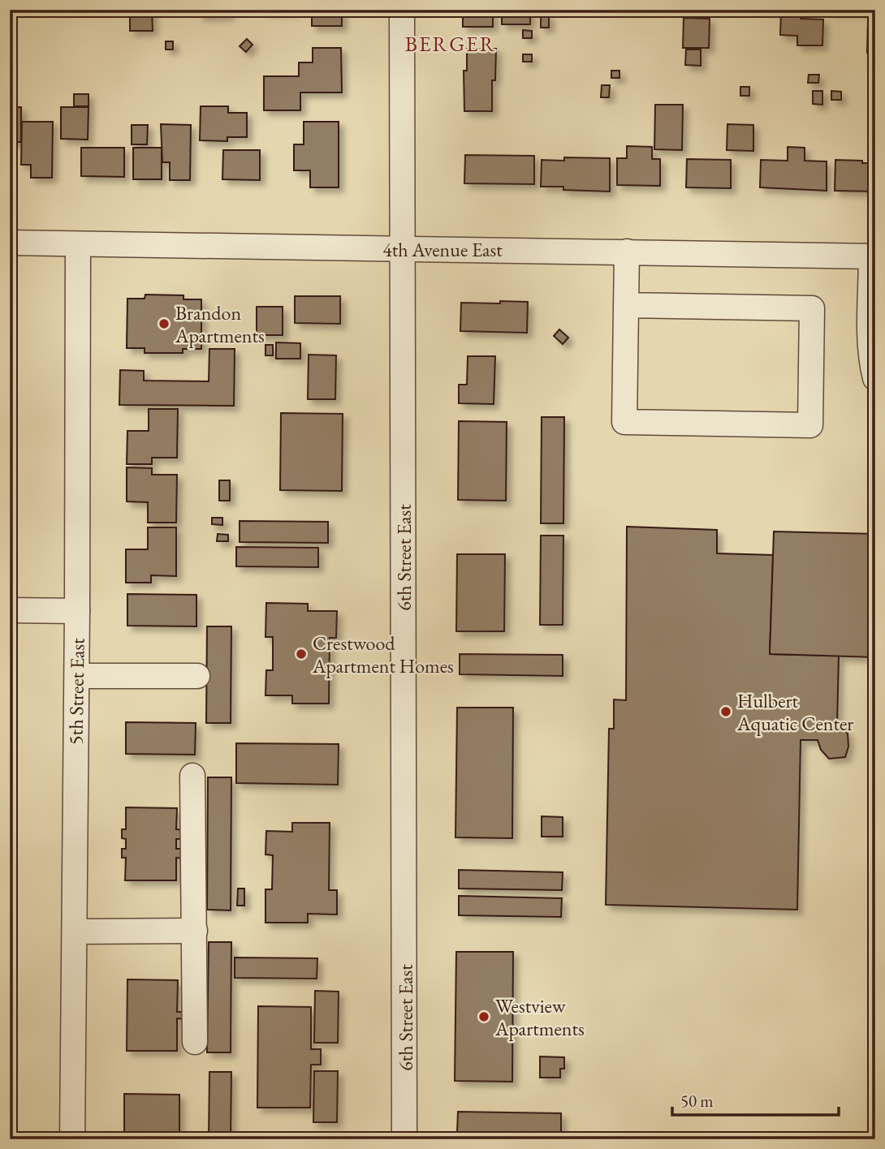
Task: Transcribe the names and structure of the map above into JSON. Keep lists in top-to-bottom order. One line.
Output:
{"streets":{"street":["4th Avenue East","6th Street East","5th Street East"]},"crossings":[["4th Avenue East","6th Street East"],["4th Avenue East","5th Street East"]],"districts":["BERGER"],"places":["Brandon Apartments","Crestwood Apartment Homes","Hulbert Aquatic Center","Westview Apartments"],"scale_bar":"50 m"}
